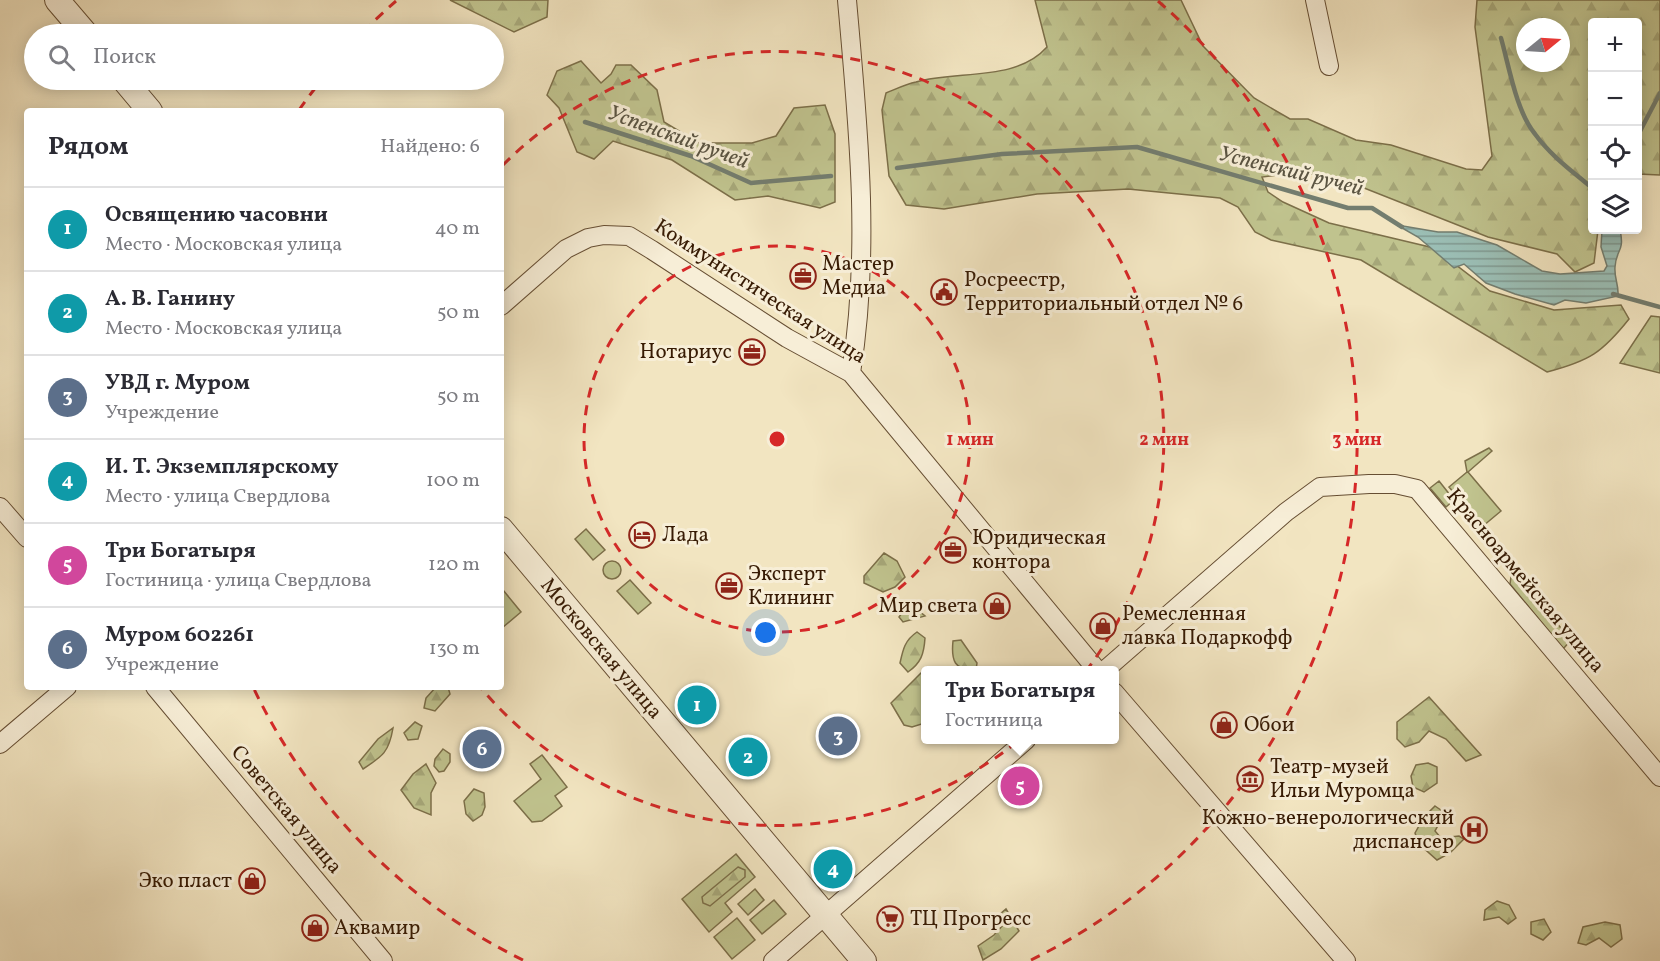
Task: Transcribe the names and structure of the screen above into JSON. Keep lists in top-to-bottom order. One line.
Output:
{"streets":{"street":["Коммунистическая улица","Красноармейская улица","Московская улица","Советская улица"]},"water":["Успенский ручей"],"places":{"office":["Мастер Медиа","Нотариус","Юридическая контора","Эксперт Клининг"],"public building":["Росреестр, Территориальный отдел № 6"],"hotel":["Лада"],"shop":["Мир света","Ремесленная лавка Подаркофф","Обои","Эко пласт","Аквамир"],"museum":["Театр-музей Ильи Муромца"],"hospital":["Кожно-венерологический диспансер"],"supermarket":["ТЦ Прогресс"]},"north":"right","page":{"map_buttons":["+","−"],"search":"Поиск","heading":["Рядом","Найдено: 6"],"list":[{"mark":"1","name":"Освящению часовни","note":"Место · Московская улица","value":"40 m"},{"mark":"2","name":"А. В. Ганину","note":"Место · Московская улица","value":"50 m"},{"mark":"3","name":"УВД г. Муром","note":"Учреждение","value":"50 m"},{"mark":"4","name":"И. Т. Экземплярскому","note":"Место · улица Свердлова","value":"100 m"},{"mark":"5","name":"Три Богатыря","note":"Гостиница · улица Свердлова","value":"120 m"},{"mark":"6","name":"Муром 602261","note":"Учреждение","value":"130 m"}],"popup":["Три Богатыря","Гостиница"],"pins":["1","3","6","2","5","4"]},"rings":["1 мин","2 мин","3 мин"]}
